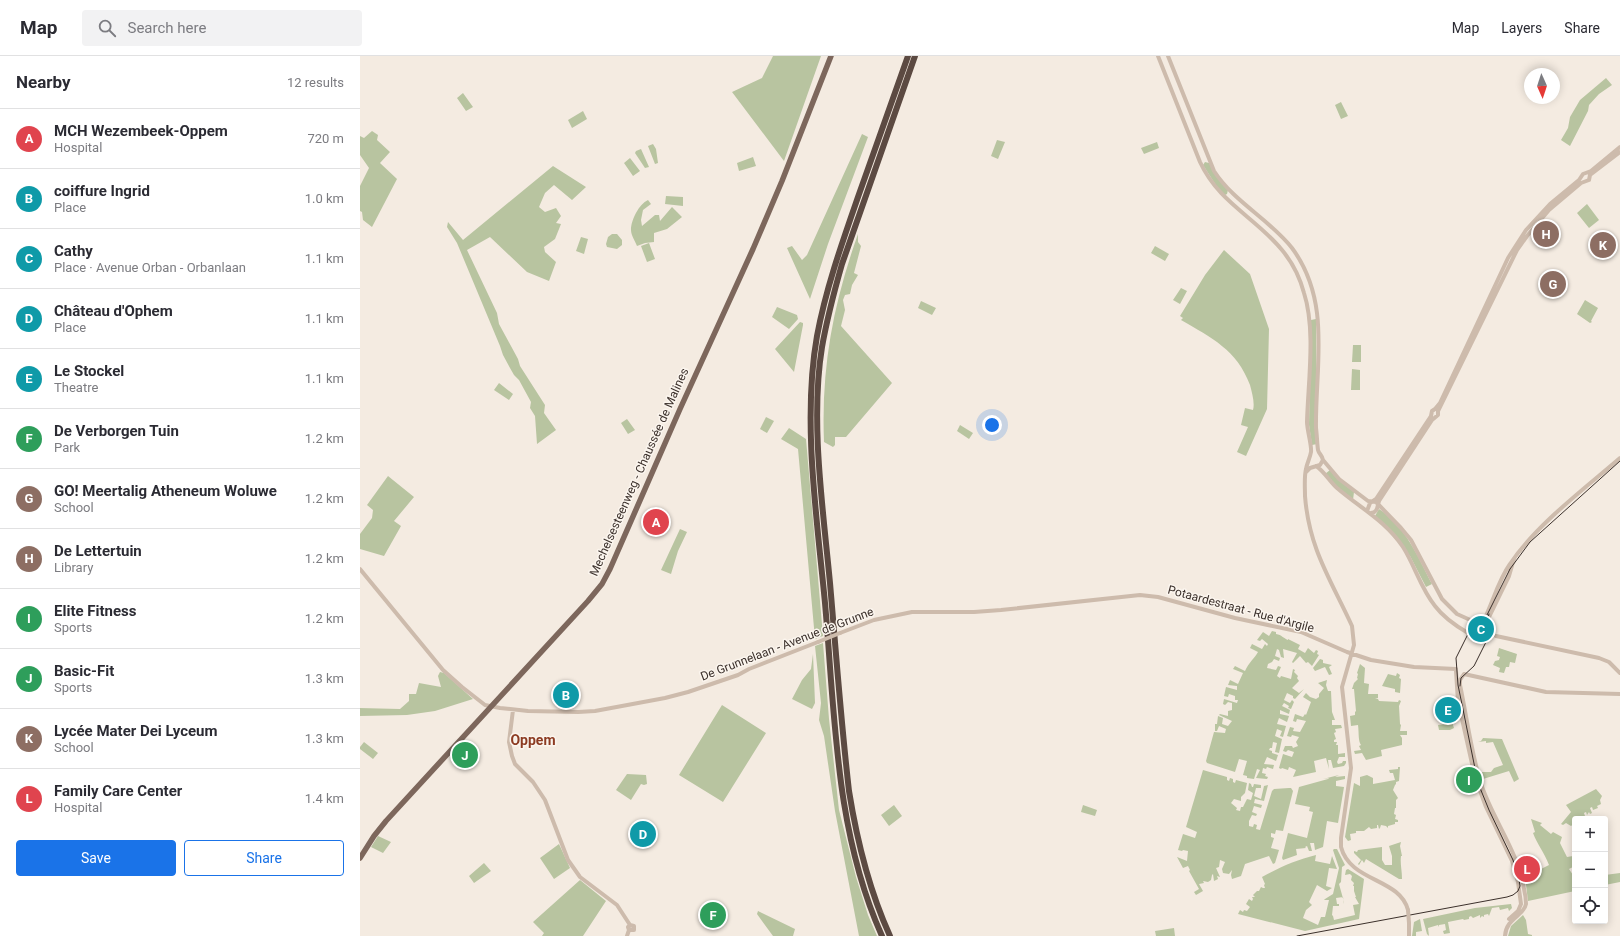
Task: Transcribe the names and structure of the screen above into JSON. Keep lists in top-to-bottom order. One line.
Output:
{"streets":{"main road":["Mechelsesteenweg - Chaussée de Malines"],"street":["Potaardestraat - Rue d'Argile","De Grunnelaan - Avenue de Grunne"]},"crossings":[["Mechelsesteenweg - Chaussée de Malines","De Grunnelaan - Avenue de Grunne"],["Potaardestraat - Rue d'Argile","De Grunnelaan - Avenue de Grunne"]],"districts":["Oppem"],"north":"bottom","page":{"header":"Map","search":"Search here","nav":["Map","Layers","Share"],"heading":["Nearby","12 results"],"list":[{"mark":"A","name":"MCH Wezembeek-Oppem","note":"Hospital","value":"720 m"},{"mark":"B","name":"coiffure Ingrid","note":"Place","value":"1.0 km"},{"mark":"C","name":"Cathy","note":"Place · Avenue Orban - Orbanlaan","value":"1.1 km"},{"mark":"D","name":"Château d'Ophem","note":"Place","value":"1.1 km"},{"mark":"E","name":"Le Stockel","note":"Theatre","value":"1.1 km"},{"mark":"F","name":"De Verborgen Tuin","note":"Park","value":"1.2 km"},{"mark":"G","name":"GO! Meertalig Atheneum Woluwe","note":"School","value":"1.2 km"},{"mark":"H","name":"De Lettertuin","note":"Library","value":"1.2 km"},{"mark":"I","name":"Elite Fitness","note":"Sports","value":"1.2 km"},{"mark":"J","name":"Basic-Fit","note":"Sports","value":"1.3 km"},{"mark":"K","name":"Lycée Mater Dei Lyceum","note":"School","value":"1.3 km"},{"mark":"L","name":"Family Care Center","note":"Hospital","value":"1.4 km"}],"pins":["H","K","G","A","C","B","E","J","I","D","L","F"],"map_buttons":["+","−"],"buttons":["Save","Share"]}}
